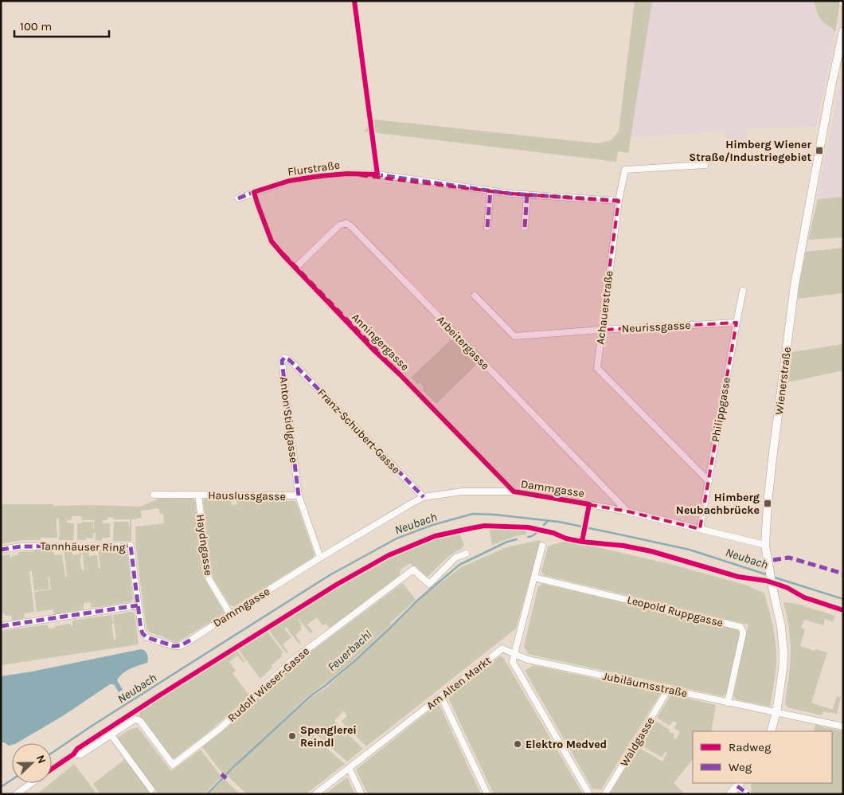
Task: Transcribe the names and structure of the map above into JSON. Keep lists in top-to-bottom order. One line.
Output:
{"streets":{"street":["Flurstraße","Achauerstraße","Neurissgasse","Anningergasse","Arbeitergasse","Wienerstraße","Philippgasse","Anton Stidlgasse","Franz-Schubert-Gasse","Dammgasse","Hauslussgasse","Haydngasse","Tannhäuser Ring","Leopold Ruppgasse","Am Alten Markt","Rudolf Wieser-Gasse","Jubiläumsstraße","Waldgasse"]},"crossings":[["Flurstraße","Achauerstraße"],["Flurstraße","Anningergasse"],["Achauerstraße","Neurissgasse"],["Achauerstraße","Philippgasse"],["Neurissgasse","Philippgasse"],["Anningergasse","Arbeitergasse"],["Anningergasse","Dammgasse"],["Arbeitergasse","Dammgasse"],["Wienerstraße","Dammgasse"],["Wienerstraße","Jubiläumsstraße"],["Philippgasse","Dammgasse"],["Anton Stidlgasse","Franz-Schubert-Gasse"],["Anton Stidlgasse","Hauslussgasse"],["Franz-Schubert-Gasse","Dammgasse"],["Dammgasse","Hauslussgasse"],["Dammgasse","Haydngasse"],["Dammgasse","Tannhäuser Ring"],["Hauslussgasse","Haydngasse"],["Leopold Ruppgasse","Jubiläumsstraße"],["Am Alten Markt","Jubiläumsstraße"],["Jubiläumsstraße","Waldgasse"]],"water":["Neubach","Feuerbachl"],"places":{"transit":["Himberg Wiener Straße/Industriegebiet","Himberg Neubachbrücke"],"other":["Spenglerei Reindl","Elektro Medved"]},"legend":["Radweg","Weg"],"scale_bar":"100 m","north":"right"}
